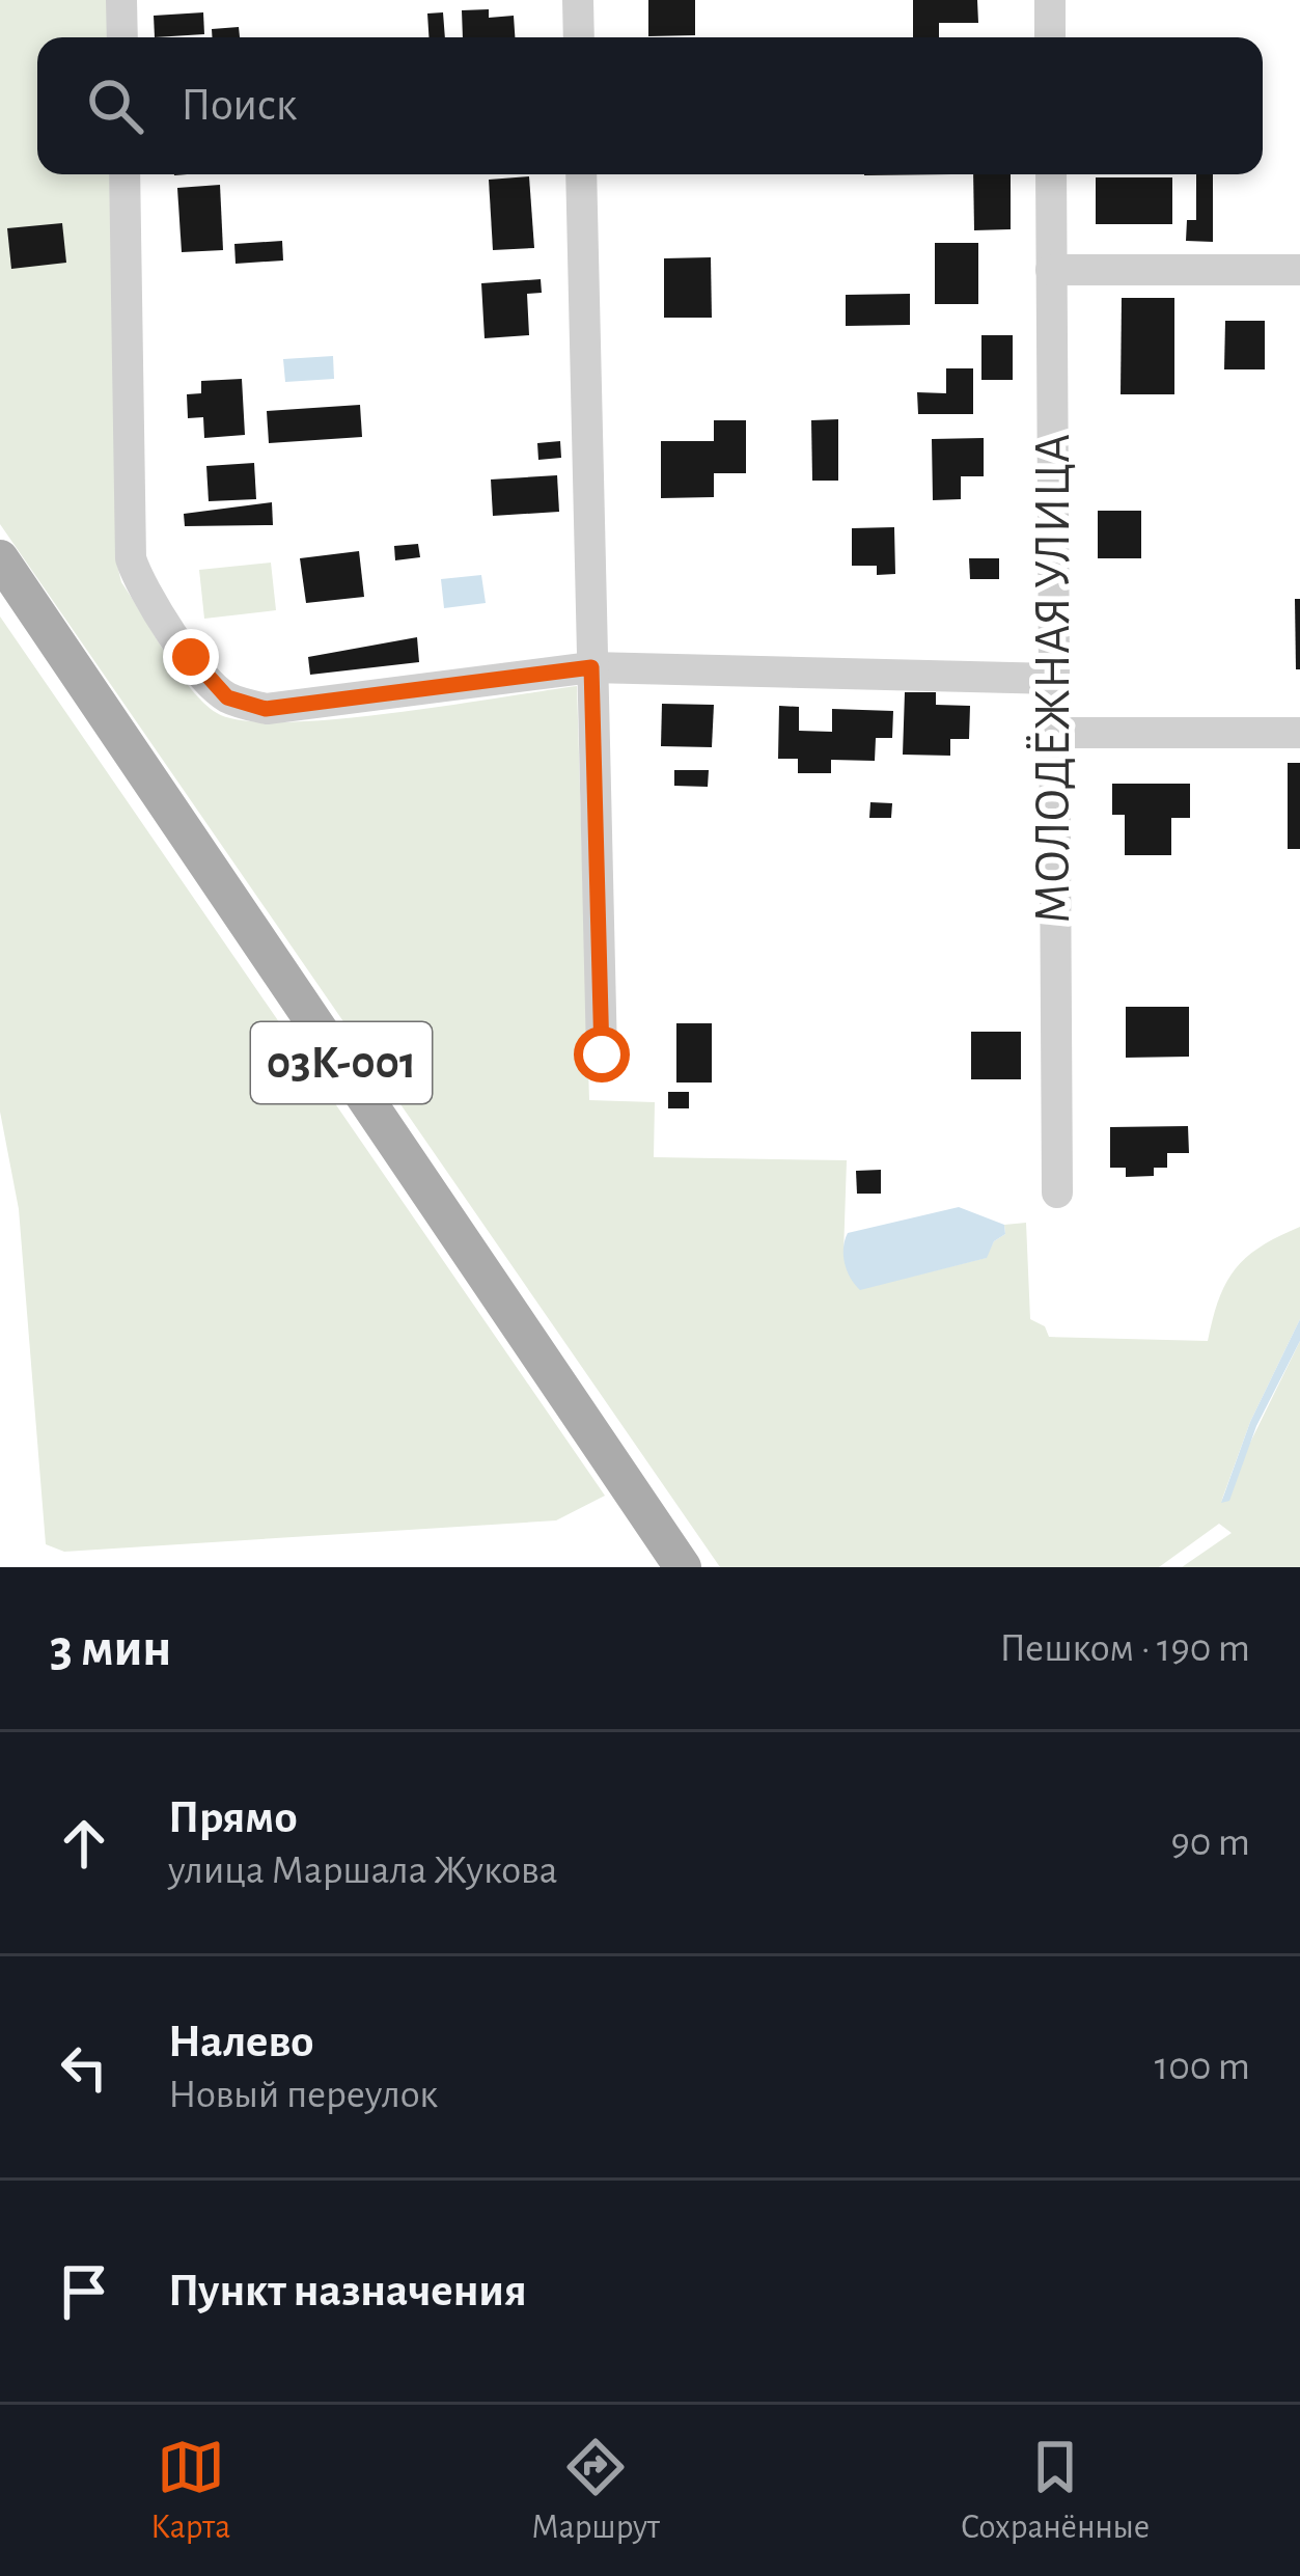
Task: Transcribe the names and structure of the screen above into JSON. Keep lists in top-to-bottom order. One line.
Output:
{"streets":{"main road":["03К-001"],"street":["МОЛОДЁЖНАЯ УЛИЦА"]},"page":{"search":"Поиск","heading":["3 мин","Пешком · 190 m"],"list":[["Прямо","улица Маршала Жукова","90 m"],["Налево","Новый переулок","100 m"],"Пункт назначения"],"nav":["Карта","Маршрут","Сохранённые"]}}
